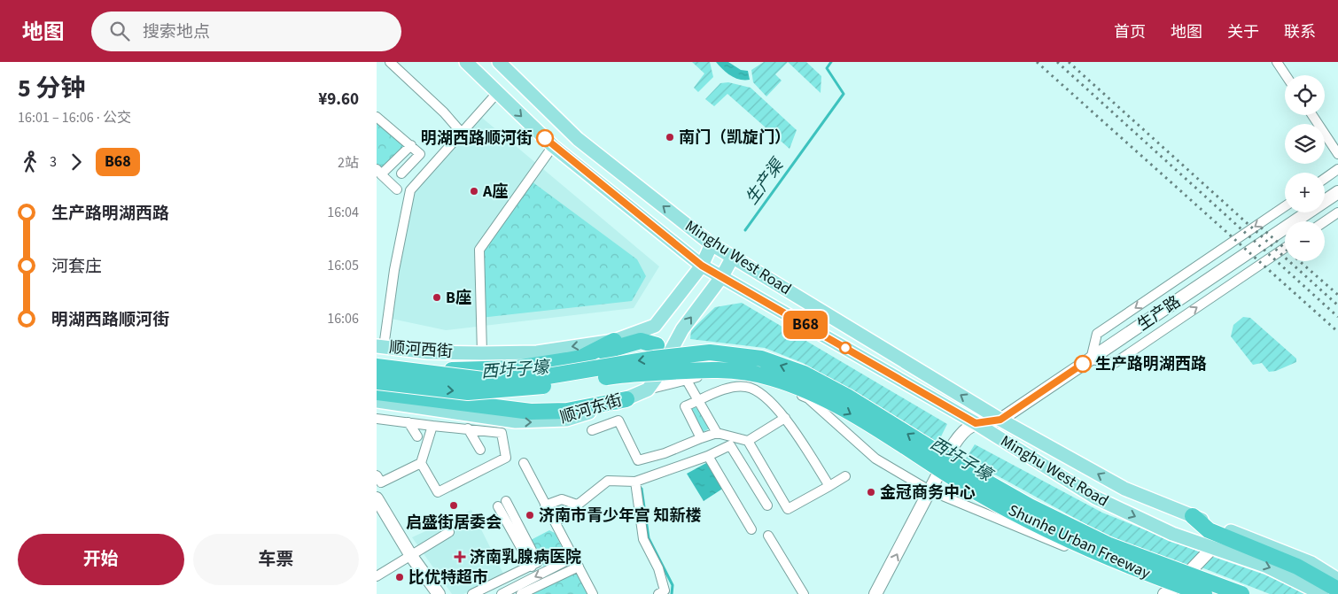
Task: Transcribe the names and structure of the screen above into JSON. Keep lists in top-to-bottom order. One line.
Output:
{"streets":{"highway":["Shunhe Urban Freeway"],"main road":["Minghu West Road","生产路","顺河西街","顺河东街"]},"crossings":[["Minghu West Road","生产路"],["Minghu West Road","顺河西街"],["Minghu West Road","顺河东街"]],"one_way":["顺河西街","顺河东街"],"water":["生产渠","西圩子壕"],"places":{"other":["南门（凯旋门）","明湖西路顺河街","A座","B座","生产路明湖西路","金冠商务中心","启盛街居委会","济南市青少年宫 知新楼","比优特超市"],"health":["济南乳腺病医院"]},"lines":["bus line B68"],"page":{"header":"地图","search":"搜索地点","nav":["首页","地图","关于","联系"],"heading":["5 分钟","16:01 – 16:06 · 公交","¥9.60"],"on_map":"B68","map_buttons":["+","−"],"legs":["3","B68","2站"],"list":[{"name":"生产路明湖西路","value":"16:04"},{"name":"河套庄","value":"16:05"},{"name":"明湖西路顺河街","value":"16:06"}],"buttons":["开始","车票"]}}
